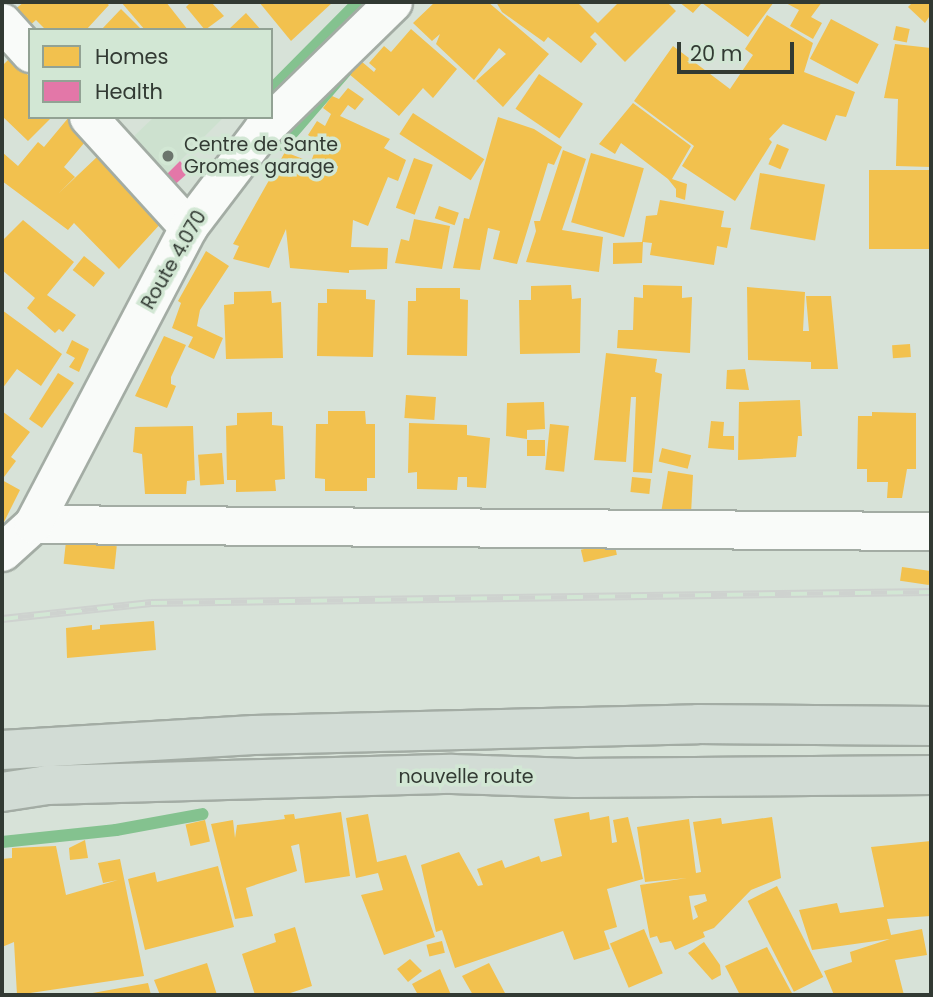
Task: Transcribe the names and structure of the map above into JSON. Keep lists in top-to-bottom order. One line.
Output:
{"streets":{"highway":["nouvelle route"],"street":["Route 4.070"]},"places":["Centre de Sante Gromes garage"],"legend":["Homes","Health"],"scale_bar":"20 m"}
